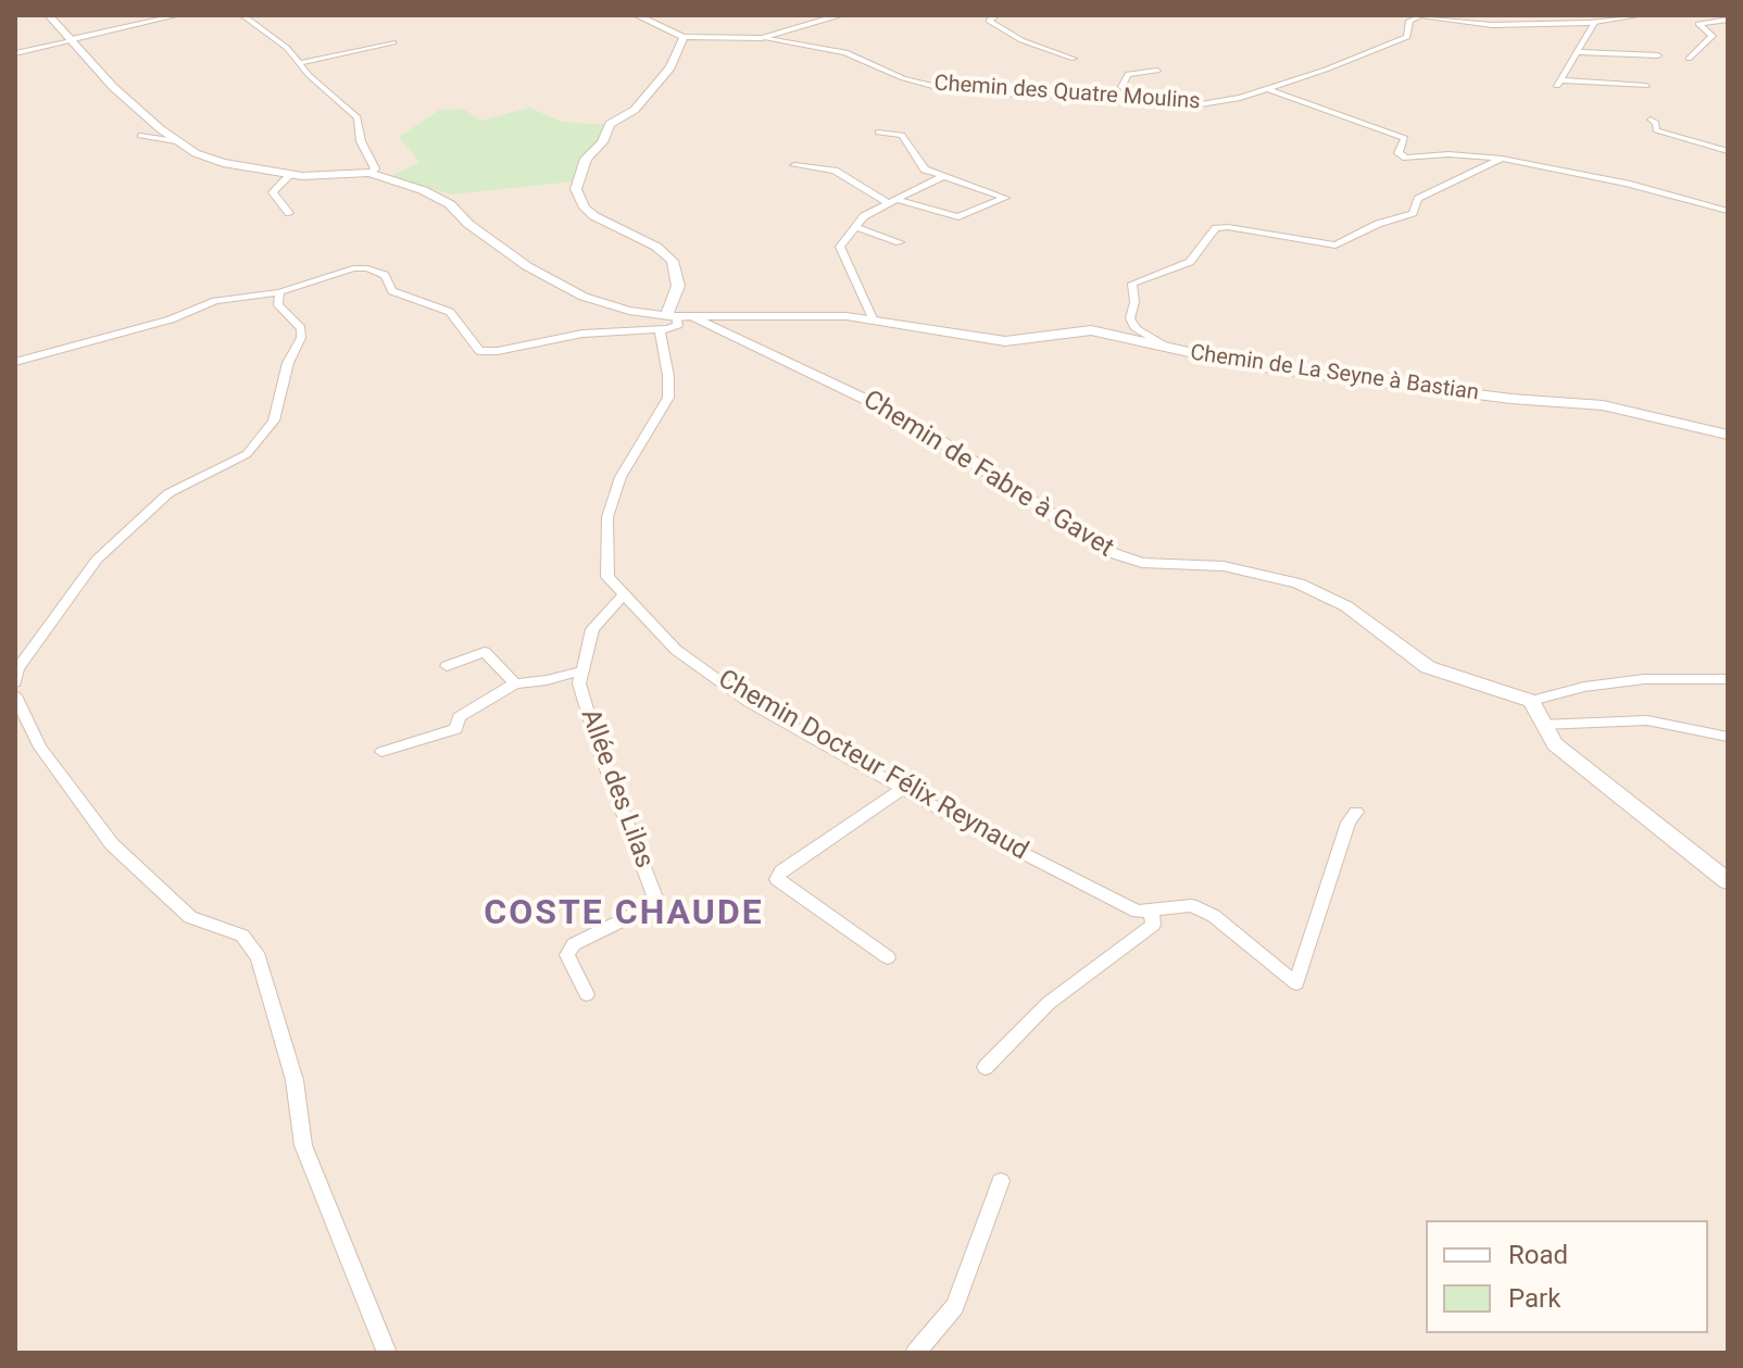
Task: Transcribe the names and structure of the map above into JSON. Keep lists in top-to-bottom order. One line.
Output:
{"streets":{"street":["Chemin des Quatre Moulins","Chemin de La Seyne à Bastian","Chemin de Fabre à Gavet","Chemin Docteur Félix Reynaud","Allée des Lilas"]},"crossings":[["Chemin de La Seyne à Bastian","Chemin de Fabre à Gavet"],["Chemin Docteur Félix Reynaud","Allée des Lilas"]],"districts":["COSTE CHAUDE"],"legend":["Road","Park"]}
